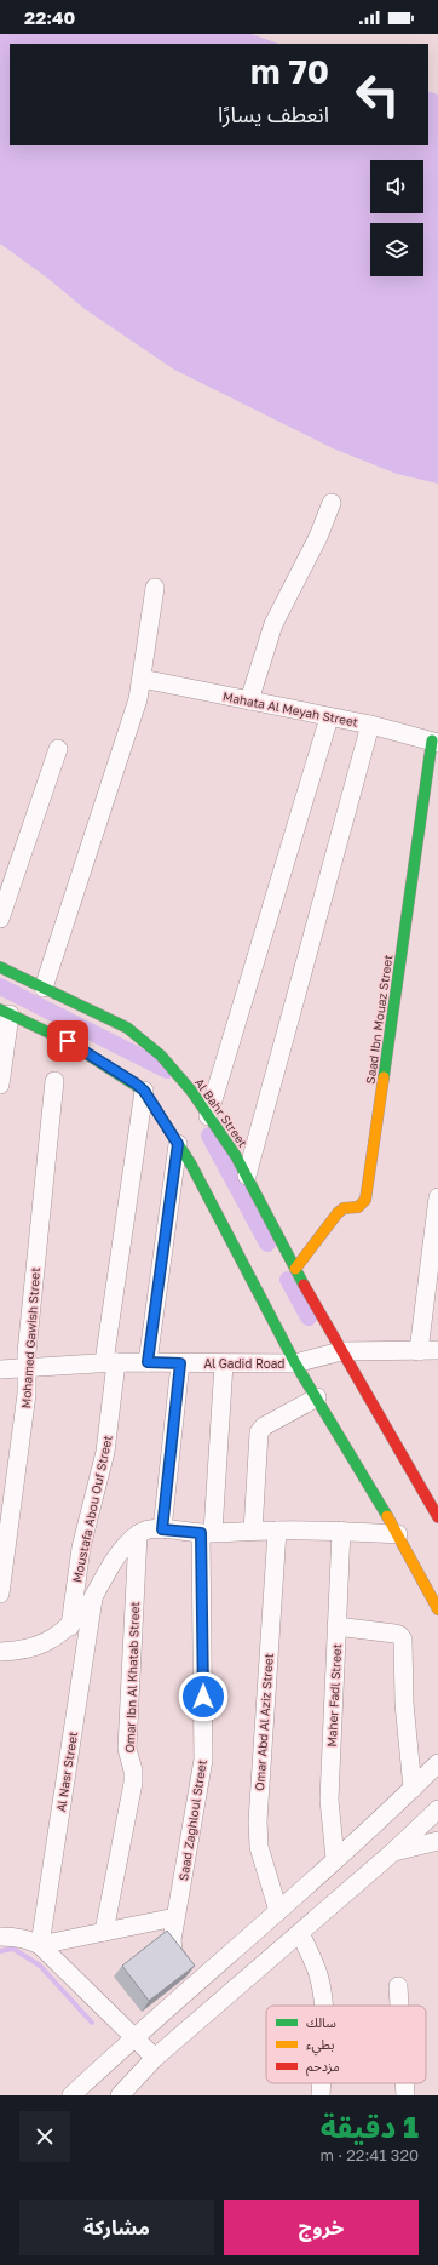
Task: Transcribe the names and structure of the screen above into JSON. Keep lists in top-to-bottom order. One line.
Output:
{"streets":{"street":["Mahata Al Meyah Street","Saad Ibn Mouaz Street","Al Bahr Street","Mohamed Gawish Street","Al Gadid Road","Moustafa Abou Ouf Street","Omar Ibn Al Khatab Street","Maher Fadl Street","Omar Abd Al Aziz Street","Al Nasr Street","Saad Zaghloul Street"]},"crossings":[["Mahata Al Meyah Street","Saad Ibn Mouaz Street"],["Saad Ibn Mouaz Street","Al Bahr Street"],["Al Bahr Street","Al Gadid Road"],["Mohamed Gawish Street","Al Gadid Road"],["Al Gadid Road","Moustafa Abou Ouf Street"],["Al Gadid Road","Saad Zaghloul Street"]],"legend":["سالك","بطيء","مزدحم"],"page":{"status":"22:40","turn":["70 m","انعطف يسارًا"],"heading":["1 دقيقة","320 m · 22:41"],"buttons":["خروج","مشاركة"]}}
